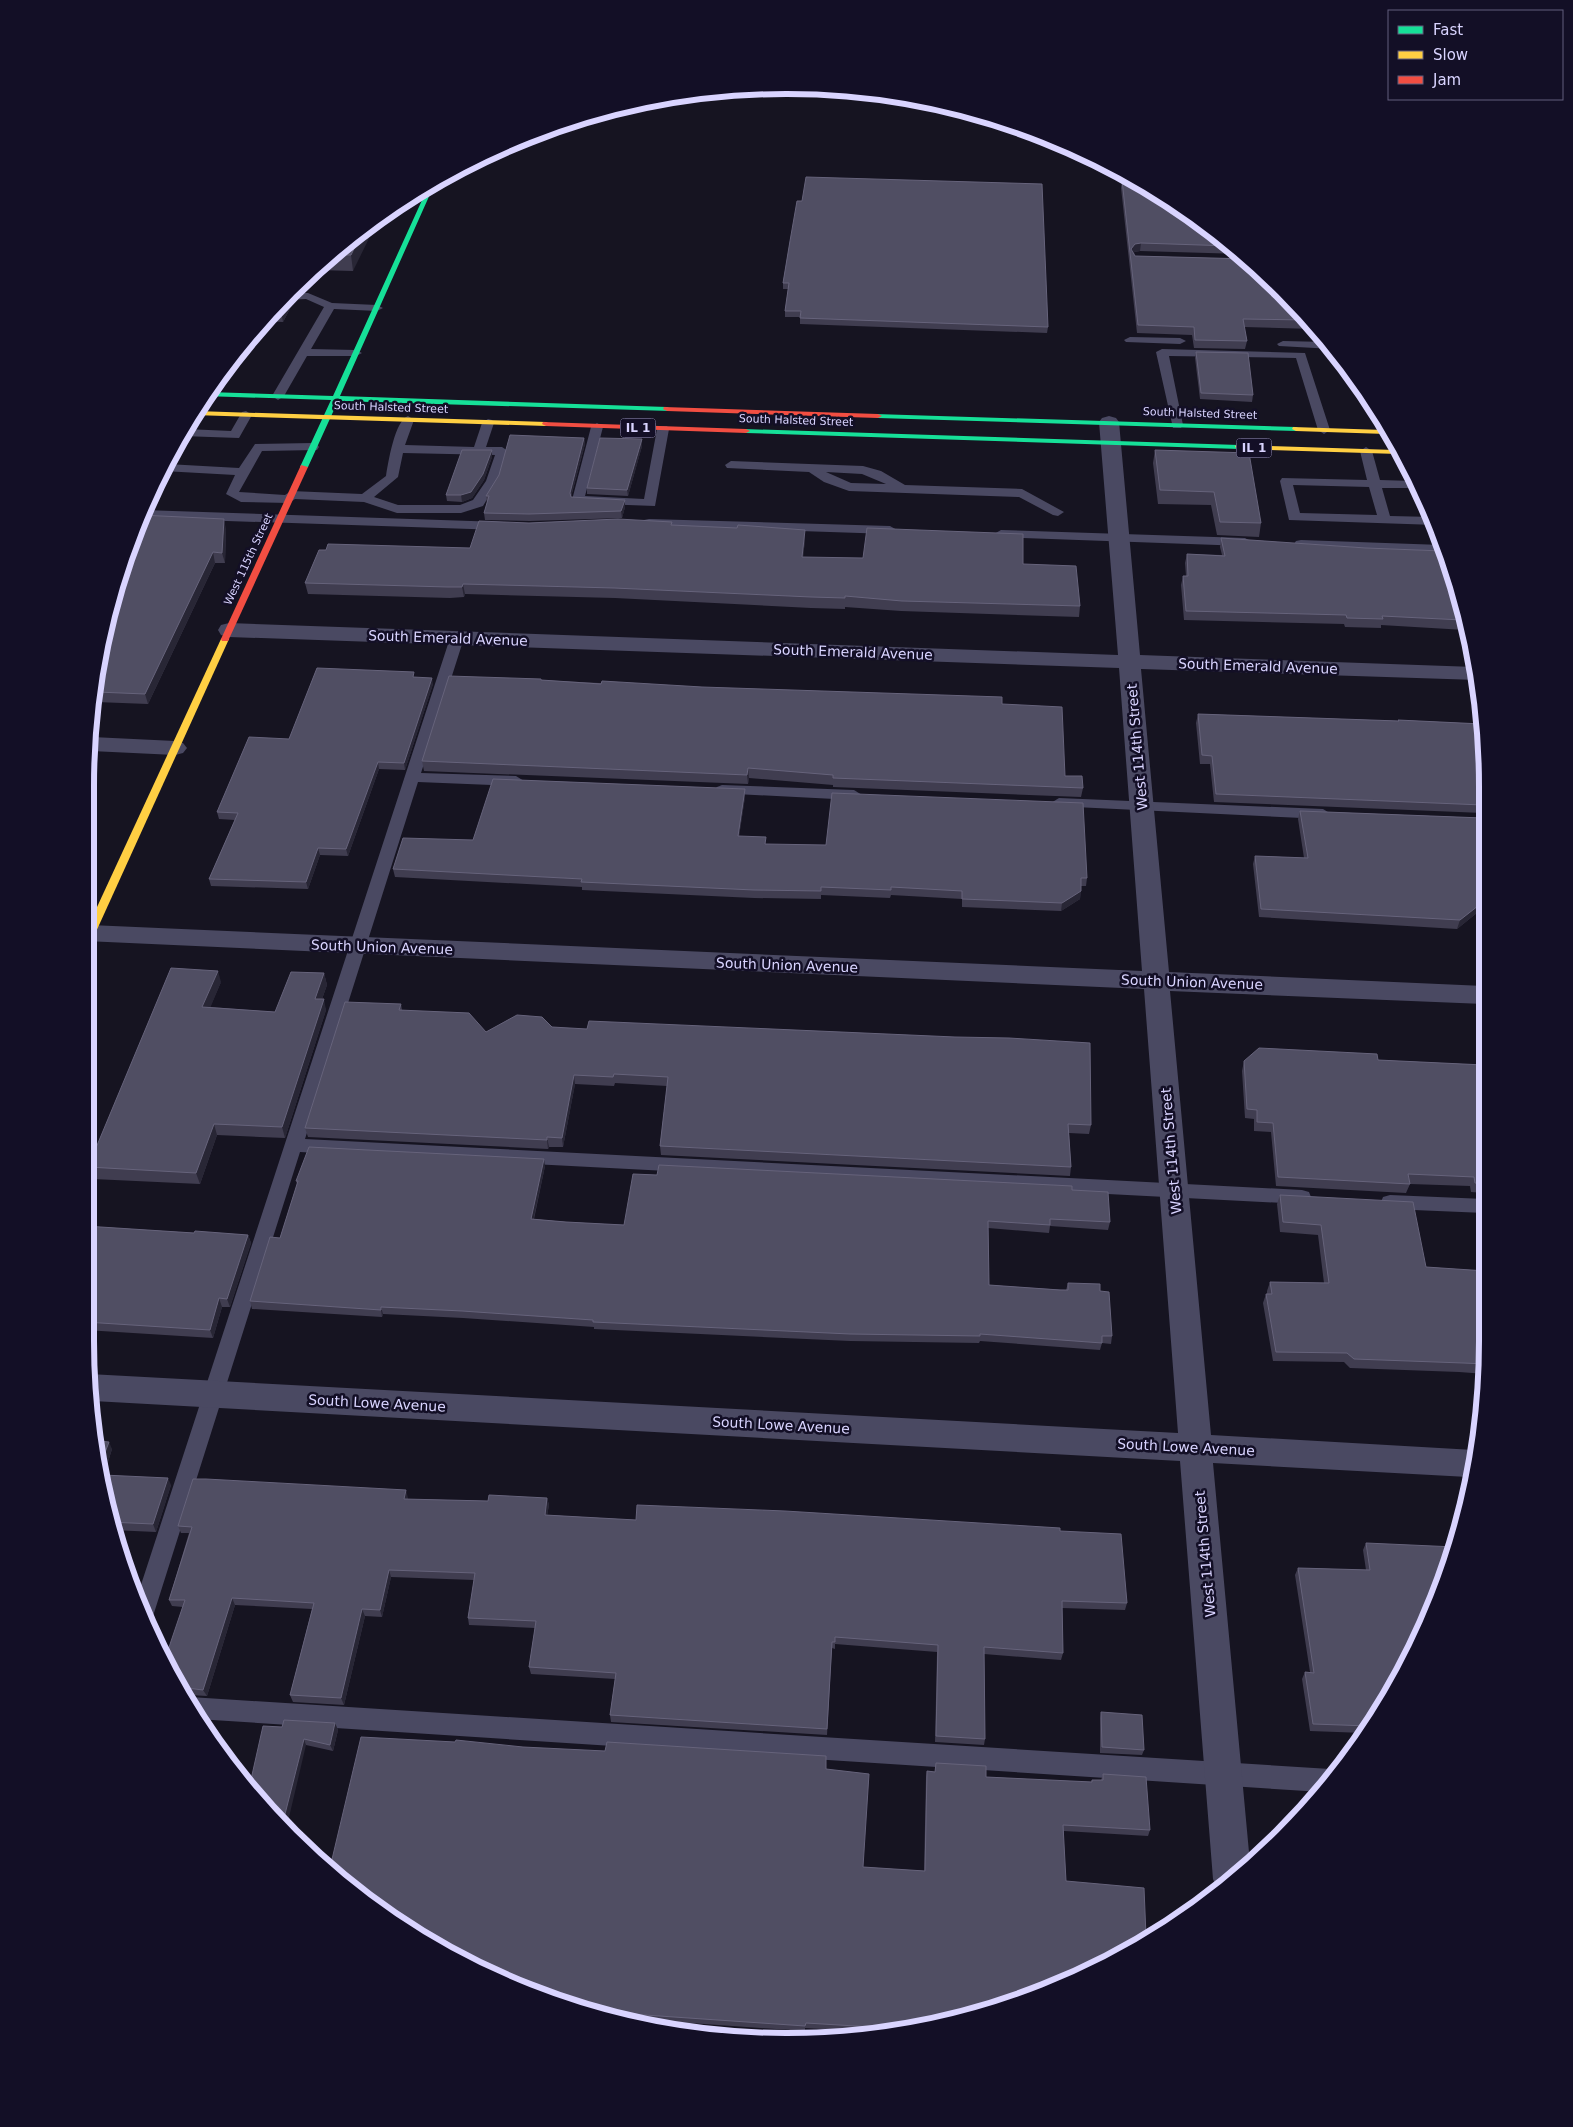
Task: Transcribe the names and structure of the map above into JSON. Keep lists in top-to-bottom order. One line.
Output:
{"streets":{"main road":["South Halsted Street","IL 1","West 115th Street"],"street":["South Emerald Avenue","West 114th Street","South Union Avenue","South Lowe Avenue"]},"crossings":[["South Halsted Street","West 115th Street"],["South Halsted Street","West 114th Street"],["West 115th Street","South Emerald Avenue"],["South Emerald Avenue","West 114th Street"],["West 114th Street","South Union Avenue"],["West 114th Street","South Lowe Avenue"]],"legend":["Fast","Slow","Jam"]}
